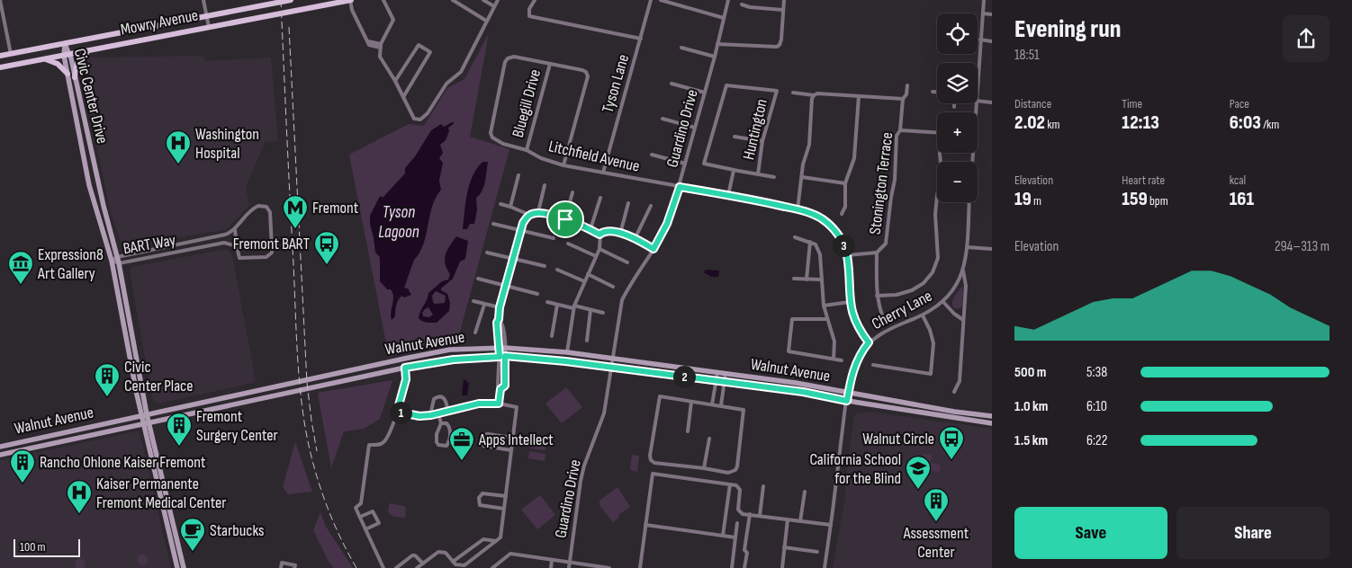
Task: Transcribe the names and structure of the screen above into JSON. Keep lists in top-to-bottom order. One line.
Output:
{"streets":{"main road":["Mowry Avenue","Civic Center Drive","Walnut Avenue"],"street":["Tyson Lane","Bluegill Drive","Guardino Drive","Huntington","Litchfield Avenue","Stonington Terrace","BART Way","Cherry Lane"]},"crossings":[["Mowry Avenue","Civic Center Drive"],["Tyson Lane","Litchfield Avenue"],["Civic Center Drive","BART Way"],["Civic Center Drive","Walnut Avenue"],["Bluegill Drive","Litchfield Avenue"],["Guardino Drive","Litchfield Avenue"],["Guardino Drive","Walnut Avenue"],["Litchfield Avenue","Stonington Terrace"],["Litchfield Avenue","Cherry Lane"],["Cherry Lane","Walnut Avenue"]],"water":["Tyson Lagoon"],"places":{"hospital":["Washington Hospital","Kaiser Permanente Fremont Medical Center"],"metro station":["Fremont"],"bus stop":["Fremont BART","Walnut Circle"],"museum":["Expression8 Art Gallery"],"building":["Civic Center Place","Fremont Surgery Center","Rancho Ohlone Kaiser Fremont","Assessment Center"],"office":["Apps Intellect"],"school or university":["California School for the Blind"],"cafe":["Starbucks"]},"scale_bar":"100 m","page":{"heading":["Evening run","18:51"],"map_buttons":["+","−"],"stats":[["Distance","2.02 km"],["Time","12:13"],["Pace","6:03 /km"],["Elevation","19 m"],["Heart rate","159 bpm"],["kcal","161"]],"chart":["Elevation","294–313 m"],"pins":["3","2","1"],"list":[{"name":"500 m","note":"5:38"},{"name":"1.0 km","note":"6:10"},{"name":"1.5 km","note":"6:22"}],"buttons":["Save","Share"],"scale":"100 m"}}
